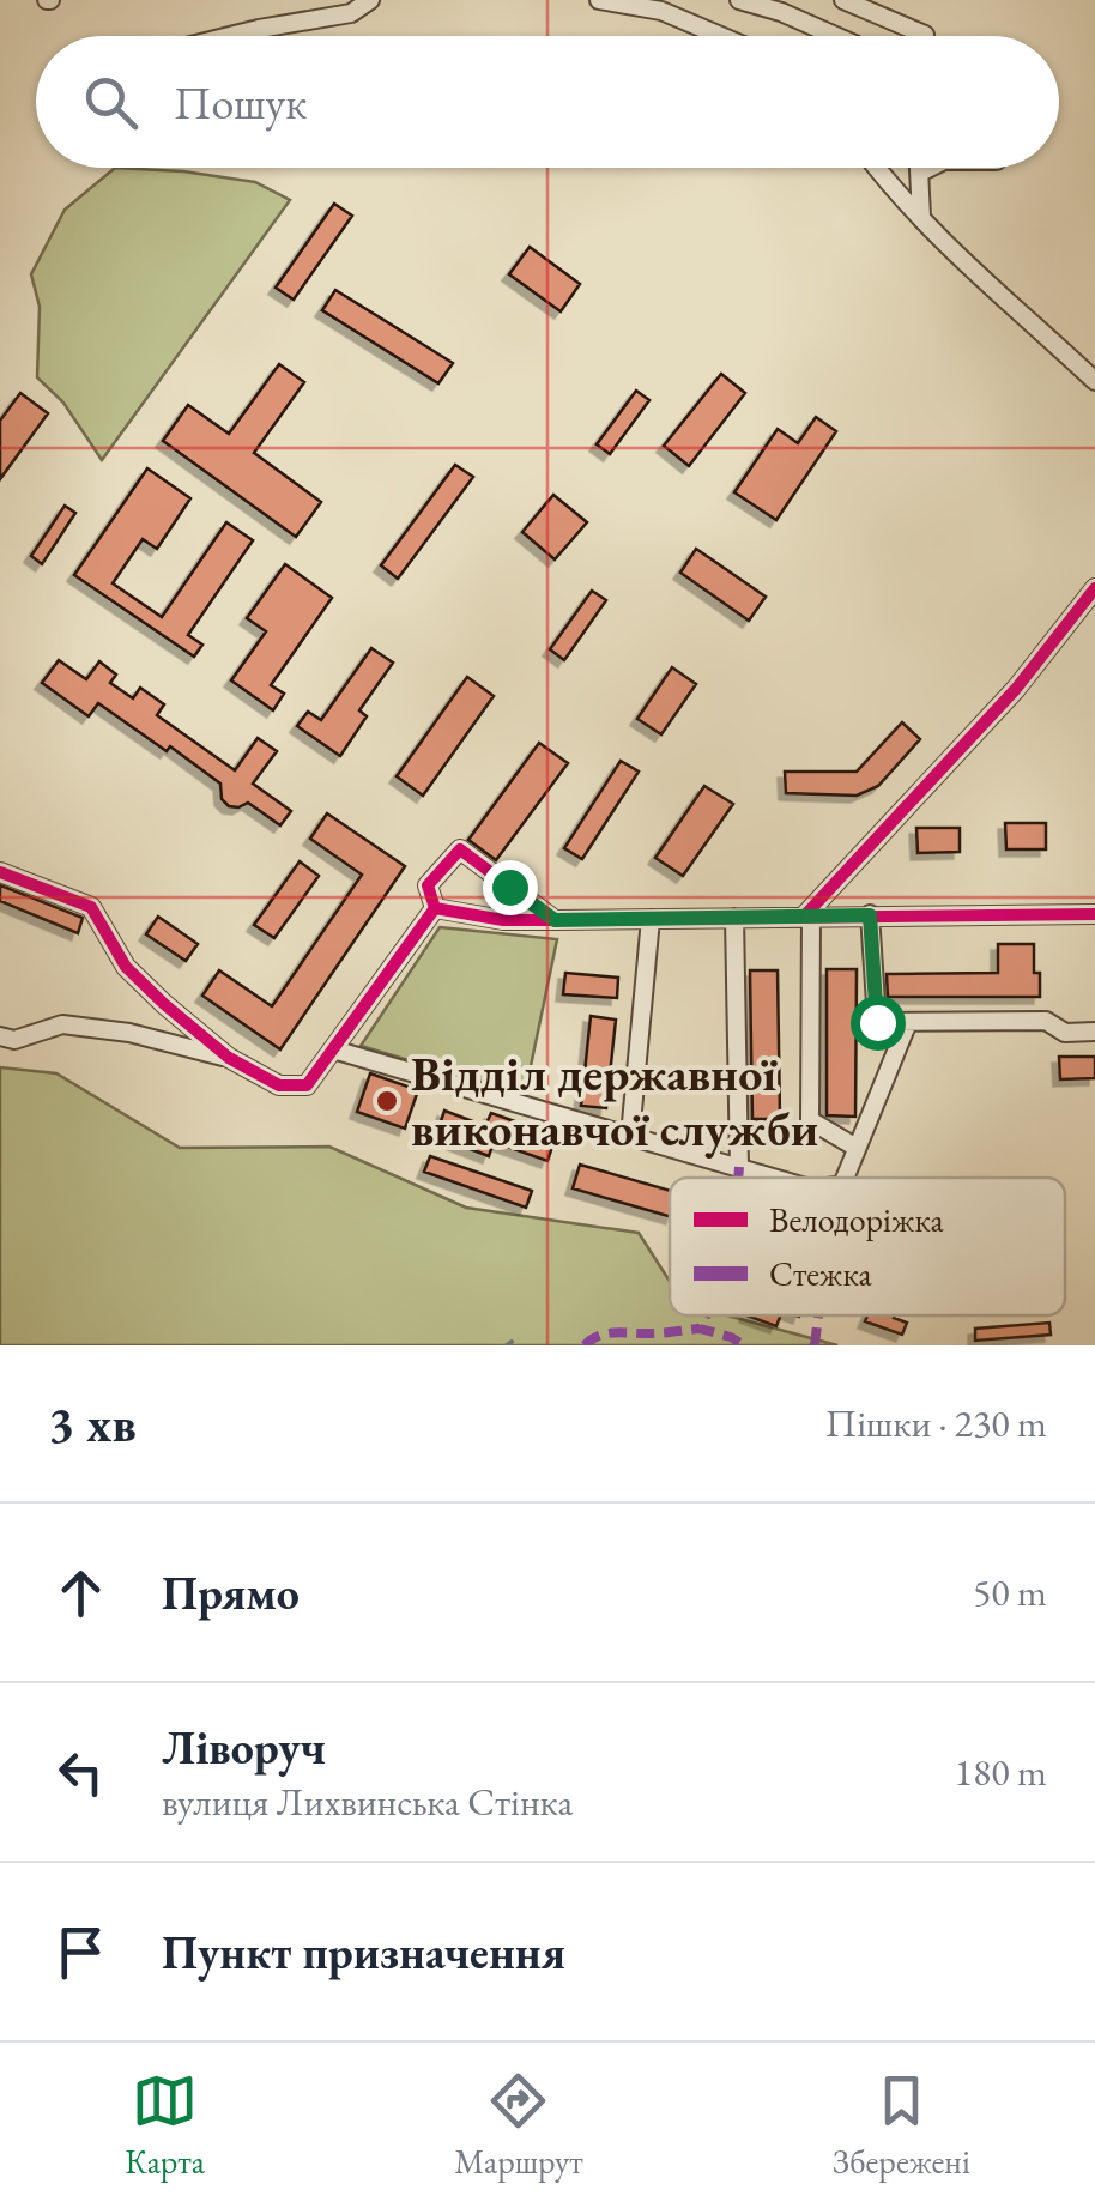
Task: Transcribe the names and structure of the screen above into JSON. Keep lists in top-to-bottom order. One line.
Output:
{"places":["Відділ державної виконавчої служби"],"legend":["Велодоріжка","Стежка"],"page":{"search":"Пошук","heading":["3 хв","Пішки · 230 m"],"list":[["Прямо","50 m"],["Ліворуч","вулиця Лихвинська Стінка","180 m"],"Пункт призначення"],"nav":["Карта","Маршрут","Збережені"]}}
